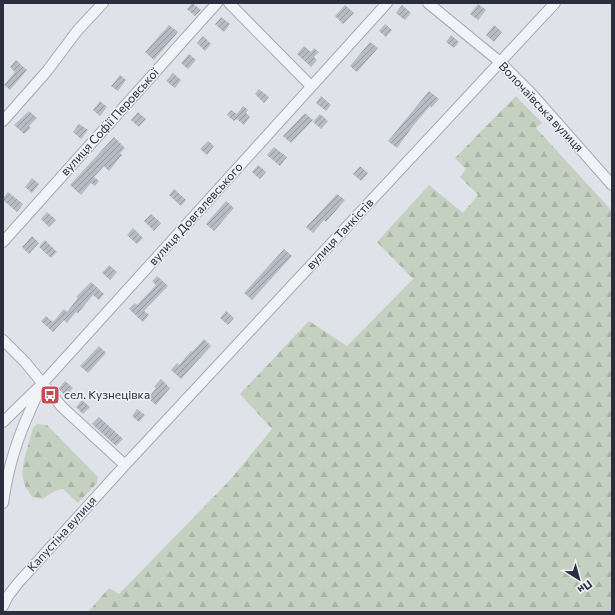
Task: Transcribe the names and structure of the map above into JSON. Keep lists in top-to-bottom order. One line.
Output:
{"streets":{"street":["Волочаївська вулиця","вулиця Софії Перовської","вулиця Довгалевського","вулиця Танкістів","Капустіна вулиця"]},"crossings":[["Волочаївська вулиця","вулиця Танкістів"],["вулиця Танкістів","Капустіна вулиця"]],"places":{"bus stop":["сел. Кузнецівка"]},"north":"bottom right"}
